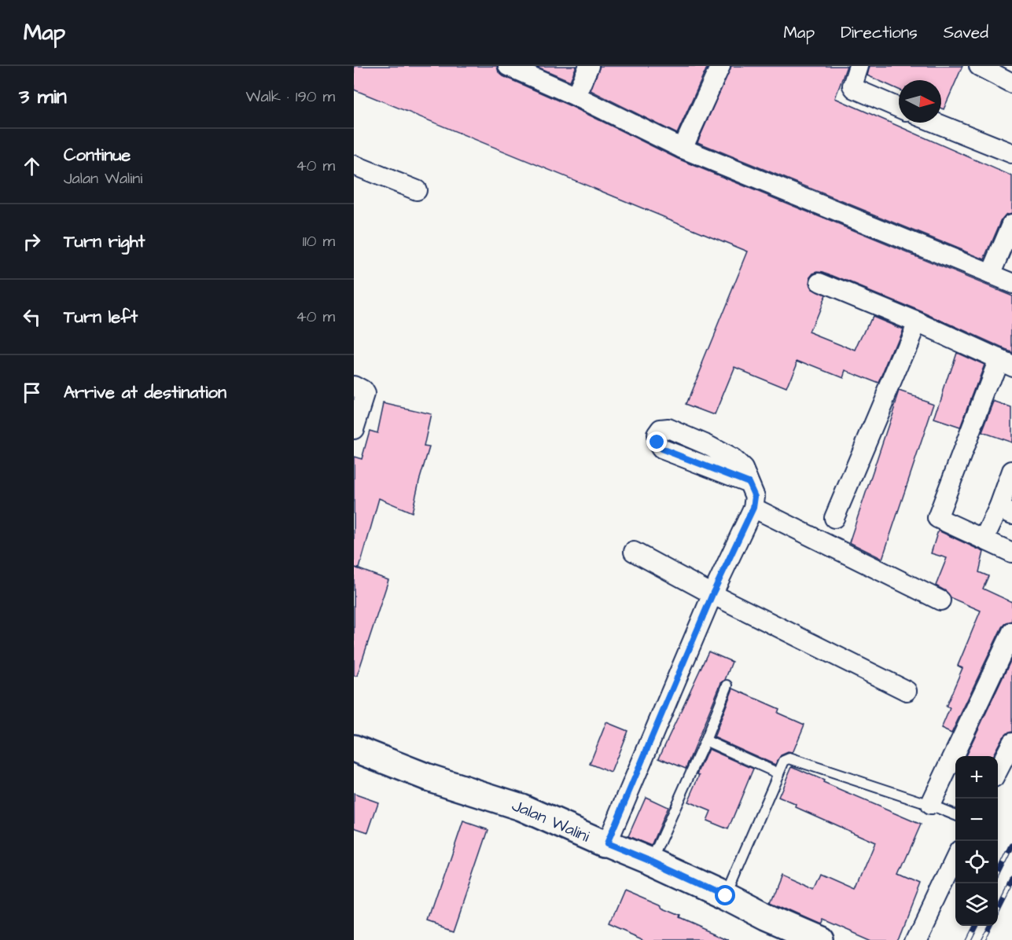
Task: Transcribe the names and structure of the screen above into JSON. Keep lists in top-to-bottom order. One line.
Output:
{"streets":{"street":["Jalan Walini"]},"north":"right","page":{"header":"Map","nav":["Map","Directions","Saved"],"heading":["3 min","Walk · 190 m"],"list":[["Continue","Jalan Walini","40 m"],["Turn right","110 m"],["Turn left","40 m"],"Arrive at destination"],"map_buttons":["+","−"]}}
